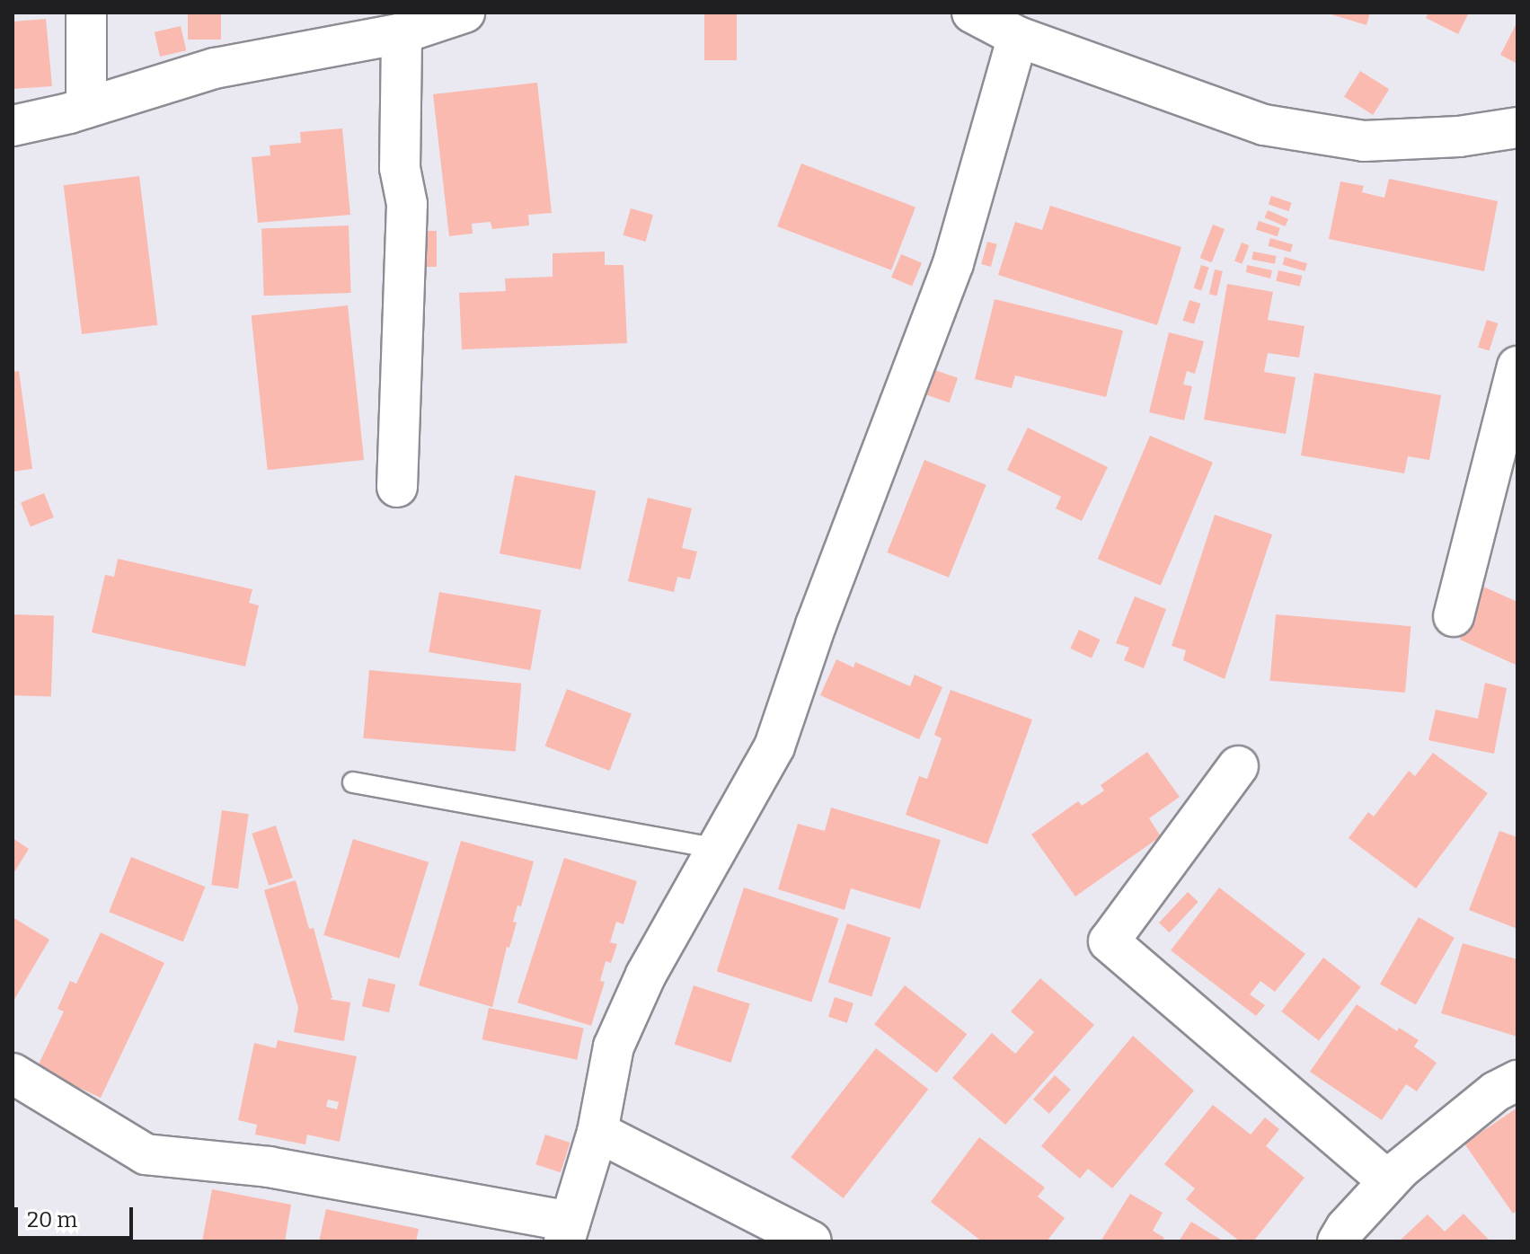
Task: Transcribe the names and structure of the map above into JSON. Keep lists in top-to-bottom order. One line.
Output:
{"scale_bar":"20 m"}
